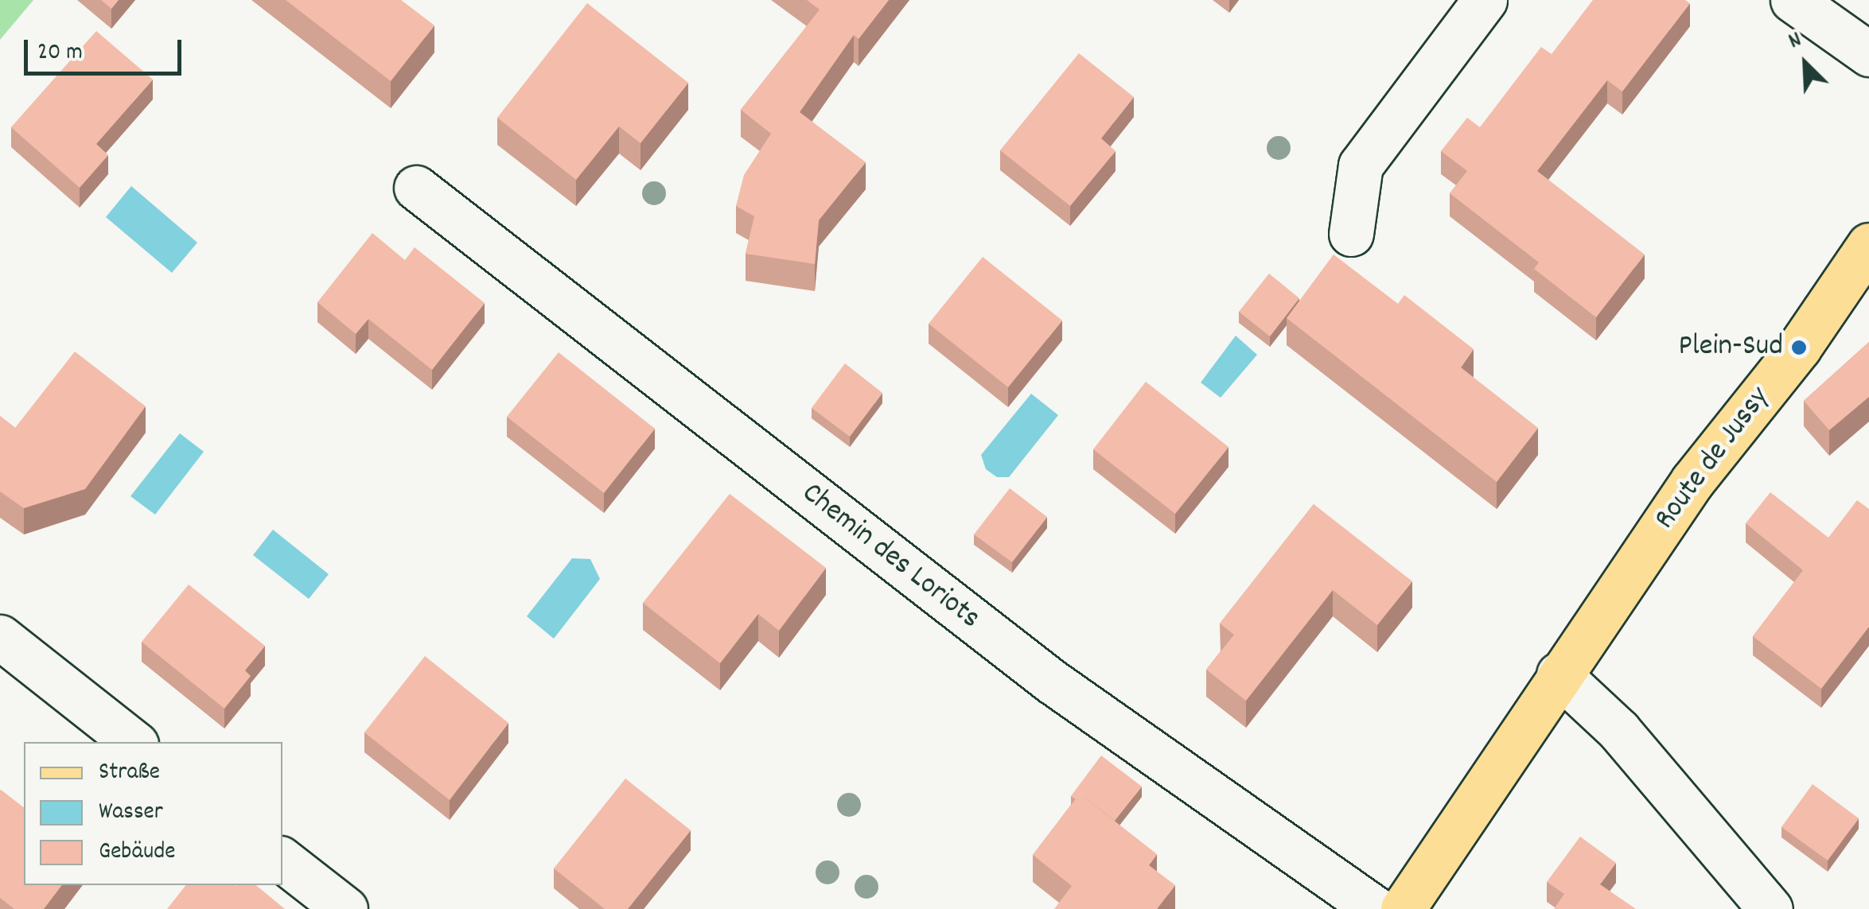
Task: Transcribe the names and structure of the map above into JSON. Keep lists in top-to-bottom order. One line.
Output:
{"streets":{"main road":["Route de Jussy"],"street":["Chemin des Loriots"]},"places":["Plein-Sud"],"legend":["Straße","Wasser","Gebäude"],"scale_bar":"20 m","north":"top left"}
